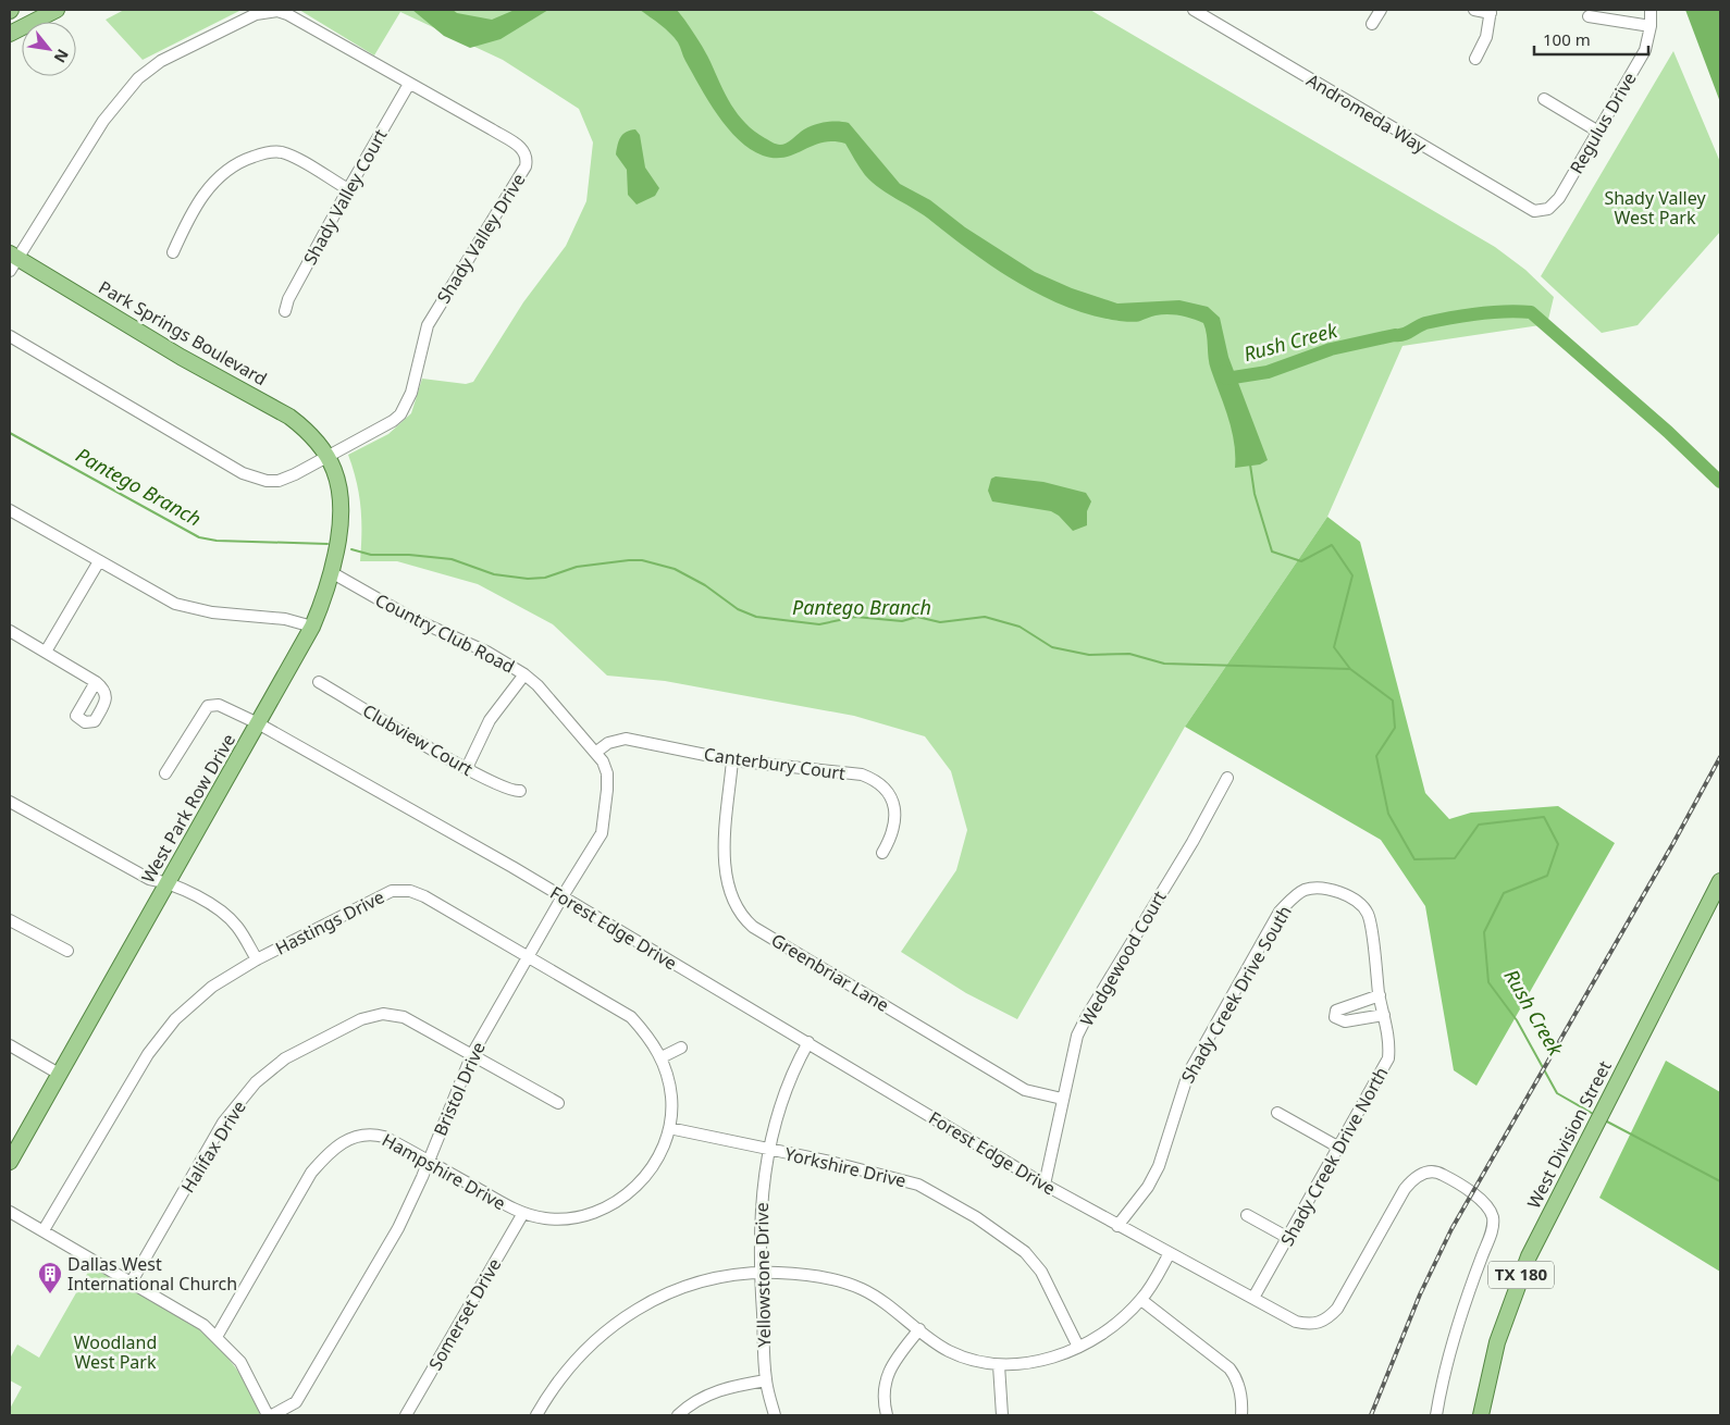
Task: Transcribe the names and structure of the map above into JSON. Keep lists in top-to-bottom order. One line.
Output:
{"streets":{"main road":["Park Springs Boulevard","West Park Row Drive","West Division Street","TX 180"],"street":["Andromeda Way","Regulus Drive","Shady Valley Court","Shady Valley Drive","Country Club Road","Clubview Court","Canterbury Court","Hastings Drive","Forest Edge Drive","Wedgewood Court","Greenbriar Lane","Shady Creek Drive South","Bristol Drive","Halifax Drive","Shady Creek Drive North","Yorkshire Drive","Hampshire Drive","Yellowstone Drive","Somerset Drive"]},"crossings":[["Andromeda Way","Regulus Drive"],["Shady Valley Court","Shady Valley Drive"],["Shady Valley Drive","Park Springs Boulevard"],["Shady Valley Drive","West Park Row Drive"],["Park Springs Boulevard","West Park Row Drive"],["Country Club Road","Canterbury Court"],["Country Club Road","West Park Row Drive"],["Country Club Road","Forest Edge Drive"],["Country Club Road","Bristol Drive"],["Canterbury Court","Greenbriar Lane"],["West Park Row Drive","Forest Edge Drive"],["Hastings Drive","Bristol Drive"],["Hastings Drive","Yorkshire Drive"],["Hastings Drive","Hampshire Drive"],["Forest Edge Drive","Wedgewood Court"],["Forest Edge Drive","Shady Creek Drive South"],["Forest Edge Drive","Bristol Drive"],["Forest Edge Drive","Shady Creek Drive North"],["Forest Edge Drive","Yellowstone Drive"],["Wedgewood Court","Greenbriar Lane"],["Shady Creek Drive South","Shady Creek Drive North"],["Bristol Drive","Halifax Drive"],["Bristol Drive","Hampshire Drive"],["Yorkshire Drive","Hampshire Drive"],["Yorkshire Drive","Yellowstone Drive"],["Hampshire Drive","Somerset Drive"]],"water":["Rush Creek","Pantego Branch"],"parks":["Shady Valley West Park","Woodland West Park"],"places":{"building":["Dallas West International Church"]},"scale_bar":"100 m","north":"bottom right"}
